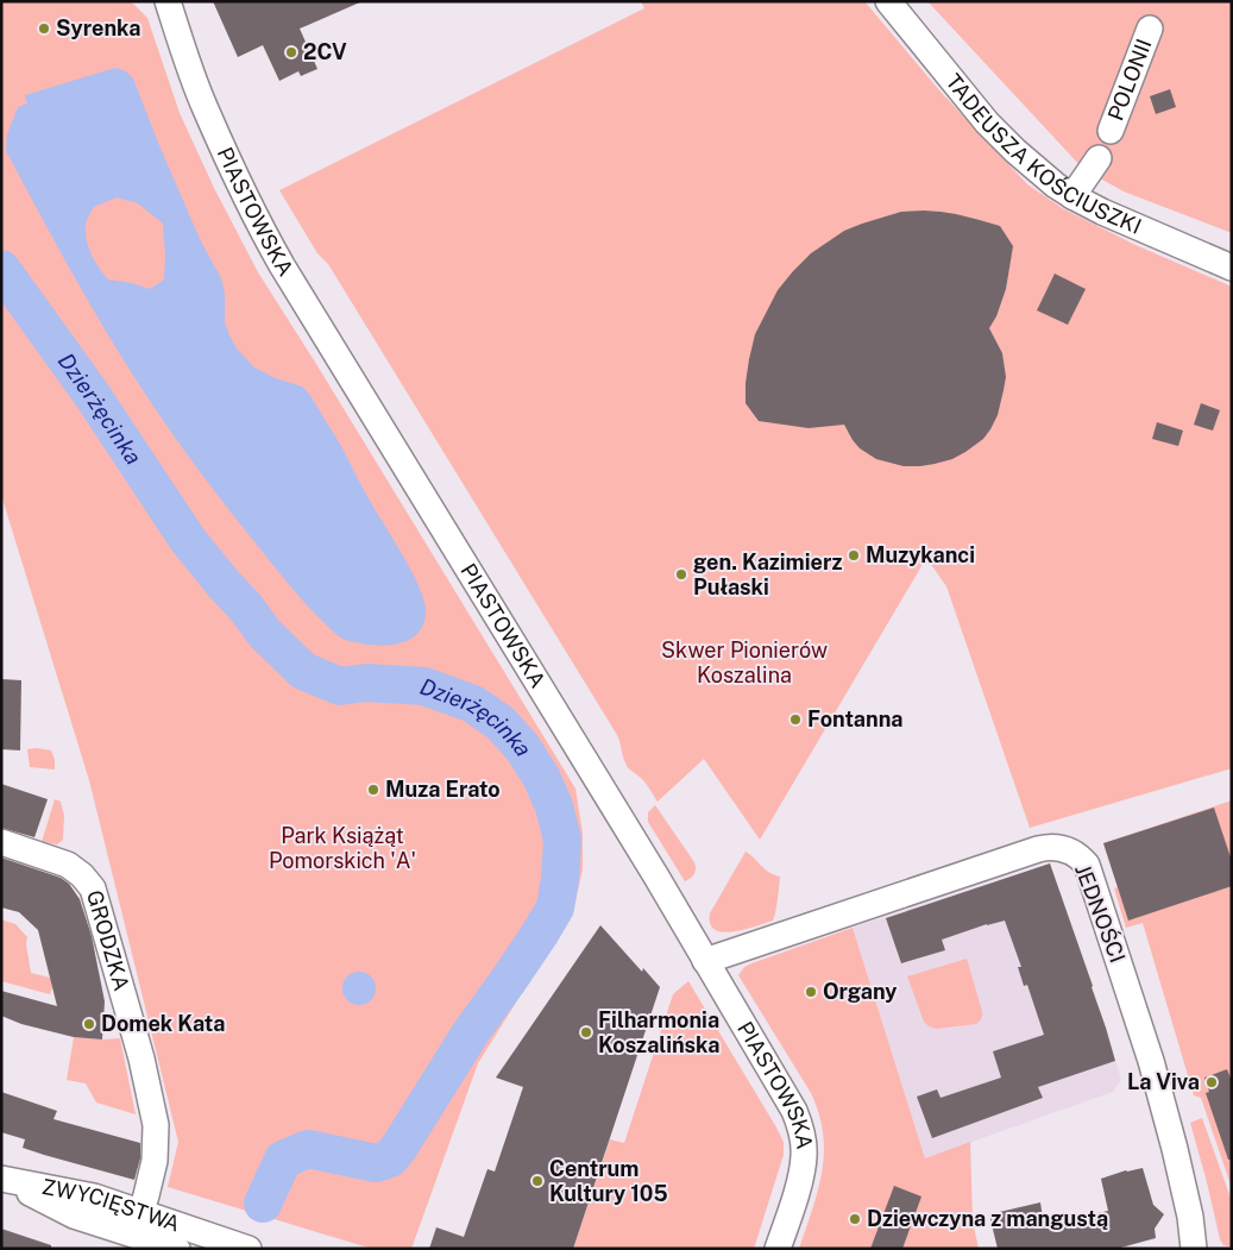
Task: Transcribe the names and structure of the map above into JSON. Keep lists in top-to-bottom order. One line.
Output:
{"streets":{"street":["POLONII","TADEUSZA KOŚCIUSZKI","PIASTOWSKA","JEDNOŚCI","GRODZKA","ZWYCIĘSTWA"]},"crossings":[["PIASTOWSKA","JEDNOŚCI"],["GRODZKA","ZWYCIĘSTWA"]],"water":["Dzierżęcinka"],"parks":["Skwer Pionierów Koszalina","Park Książąt Pomorskich 'A'"],"places":["Syrenka","2CV","Muzykanci","gen. Kazimierz Pułaski","Fontanna","Muza Erato","Organy","Domek Kata","Filharmonia Koszalińska","La Viva","Centrum Kultury 105","Dziewczyna z mangustą"]}
